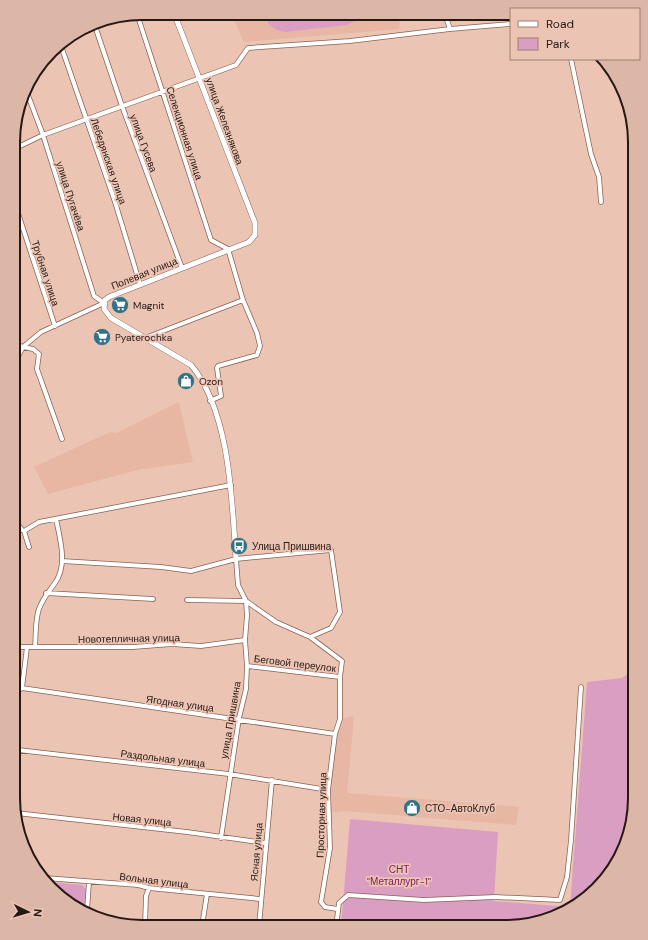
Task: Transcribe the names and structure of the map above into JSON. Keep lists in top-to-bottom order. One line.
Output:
{"streets":{"street":["улица Железнякова","Селекционная улица","улица Гусева","Лебедянская улица","улица Пугачёва","Трубная улица","Полевая улица","Новотепличная улица","Беговой переулок","Ягодная улица","улица Пришвина","Раздольная улица","Просторная улица","Новая улица","Ясная улица","Вольная улица"]},"crossings":[["улица Железнякова","Полевая улица"],["Селекционная улица","Полевая улица"],["улица Гусева","Полевая улица"],["Лебедянская улица","Полевая улица"],["улица Пугачёва","Полевая улица"],["улица Пугачёва","улица Пришвина"],["Трубная улица","Полевая улица"],["Полевая улица","улица Пришвина"],["Новотепличная улица","улица Пришвина"],["Беговой переулок","улица Пришвина"],["Беговой переулок","Просторная улица"],["Ягодная улица","улица Пришвина"],["Ягодная улица","Просторная улица"],["улица Пришвина","Раздольная улица"],["улица Пришвина","Новая улица"],["Раздольная улица","Просторная улица"],["Раздольная улица","Ясная улица"],["Новая улица","Ясная улица"],["Ясная улица","Вольная улица"]],"parks":["СНТ \"Металлург-1\""],"places":{"supermarket":["Magnit","Pyaterochka"],"shop":["Ozon","СТО-АвтоКлуб"],"bus stop":["Улица Пришвина"]},"legend":["Road","Park"],"north":"right"}
